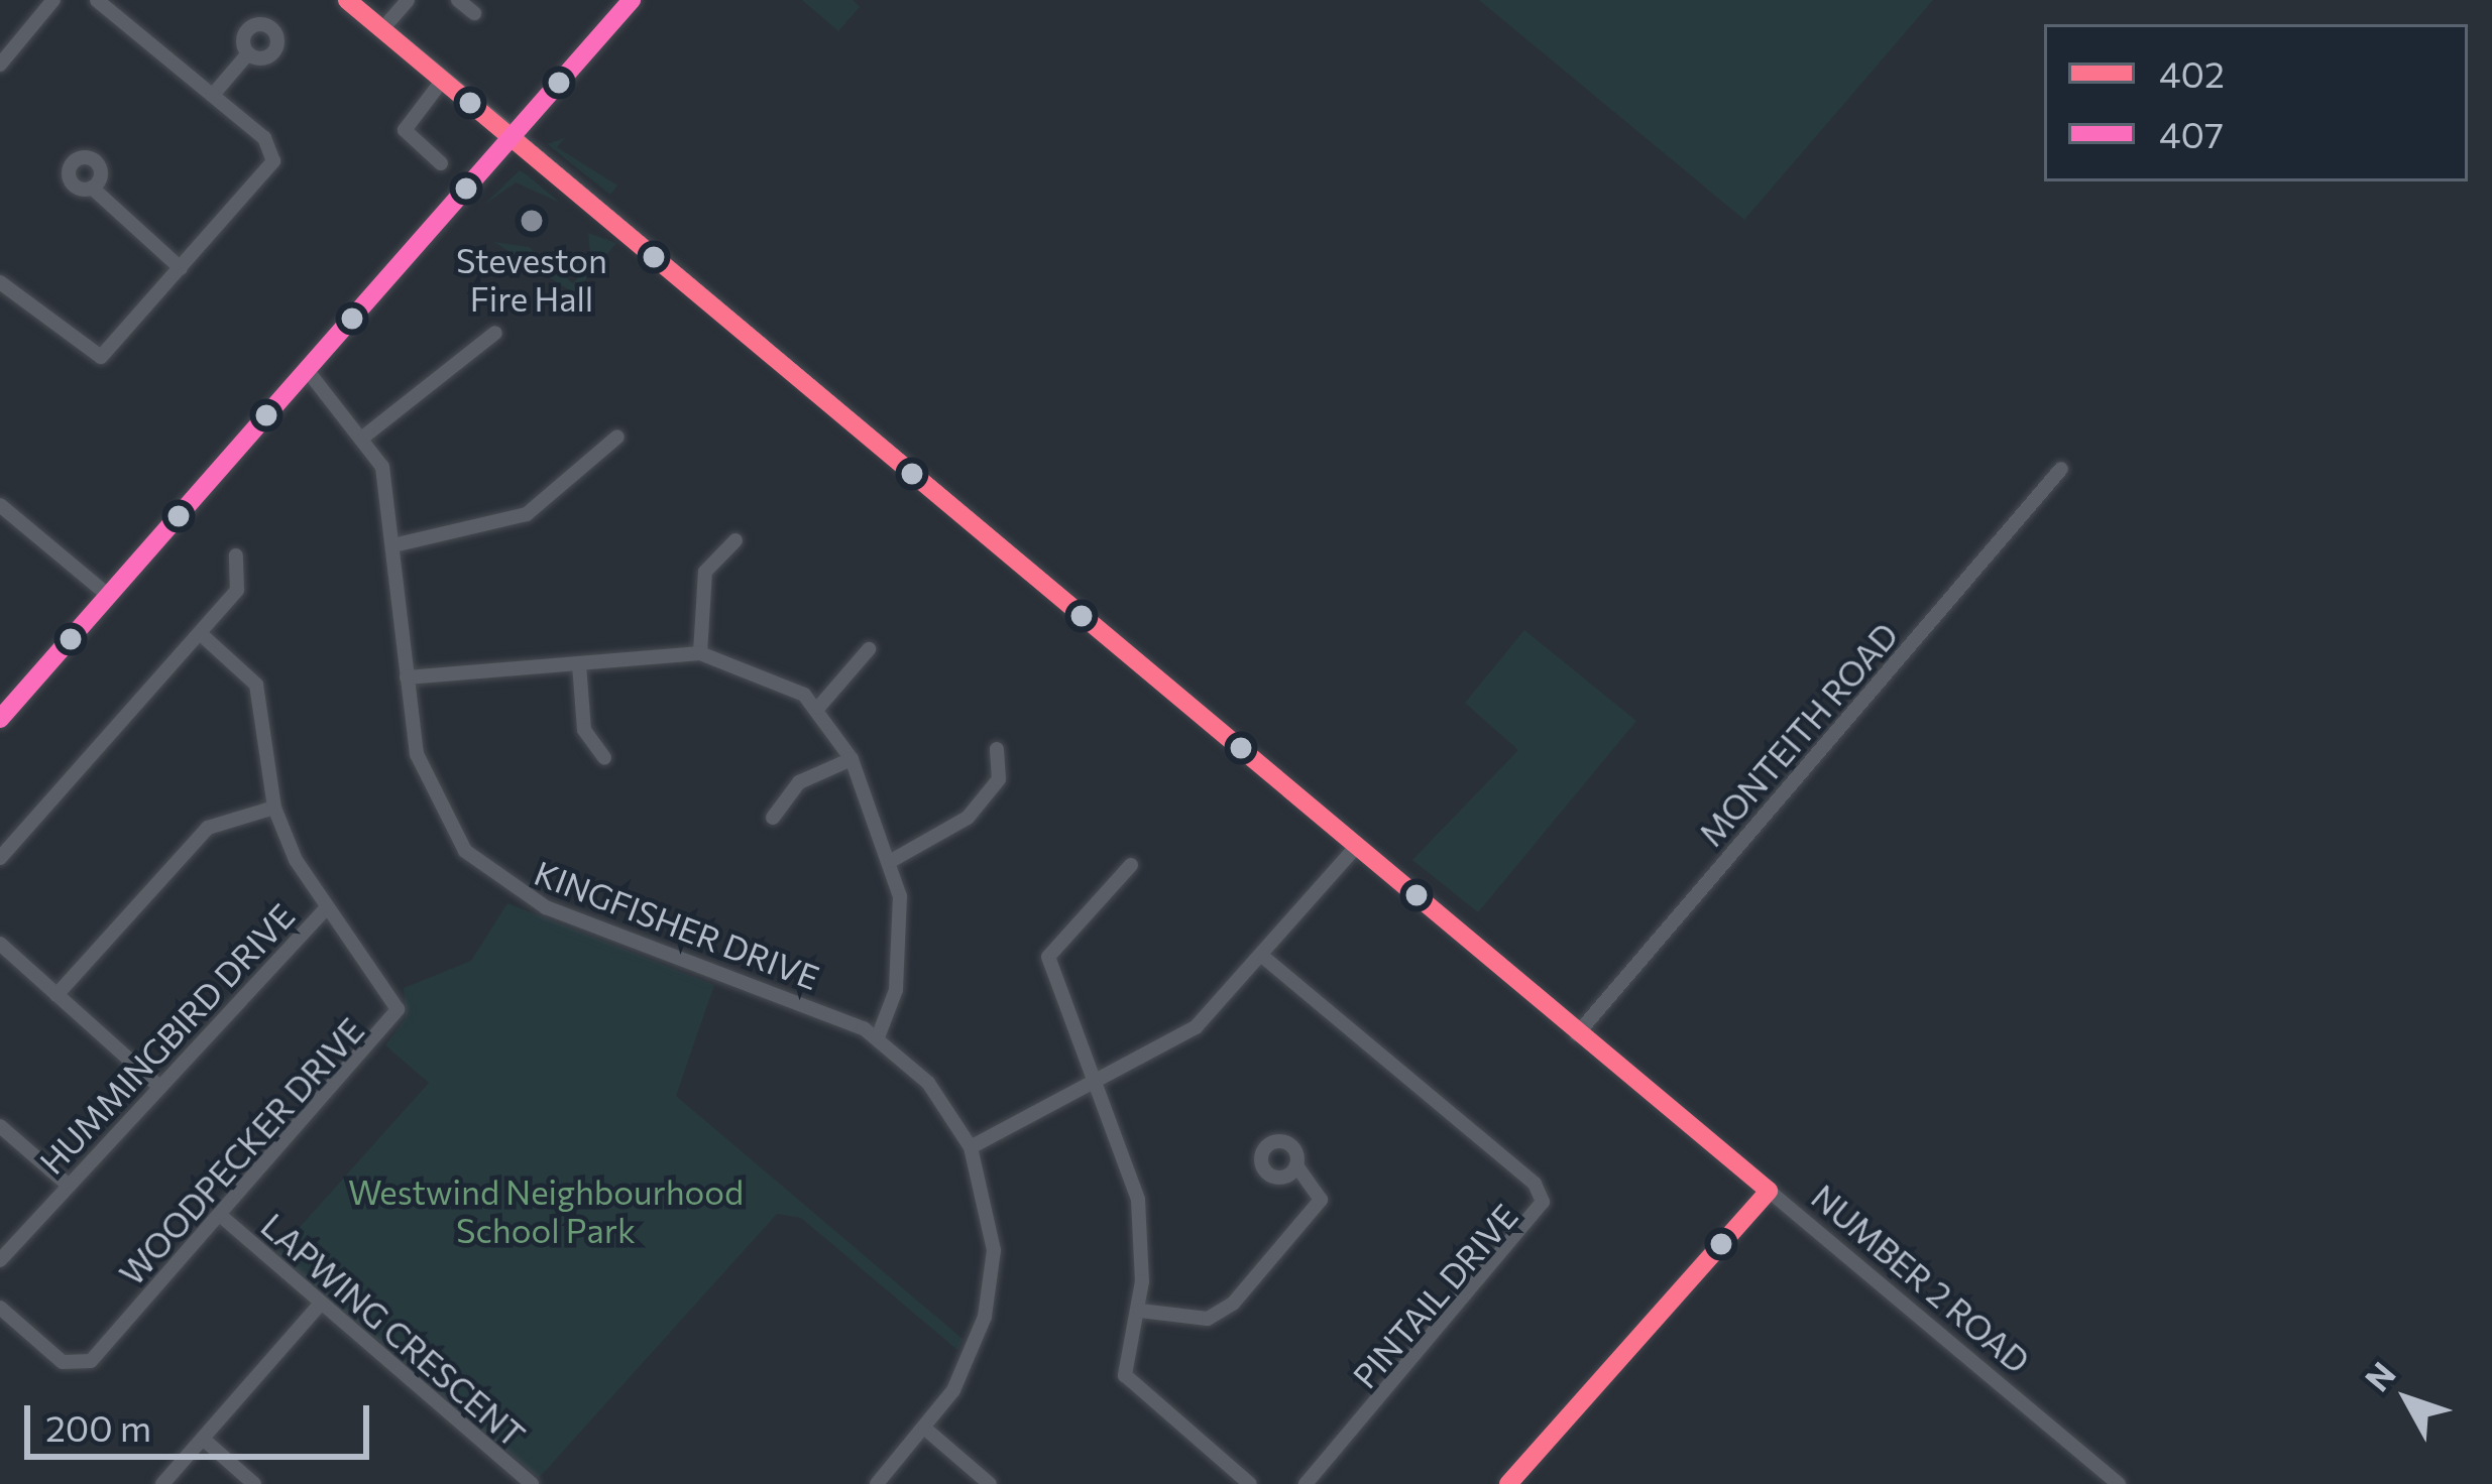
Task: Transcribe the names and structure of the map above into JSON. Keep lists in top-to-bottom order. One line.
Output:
{"streets":{"main road":["NUMBER 2 ROAD"],"street":["MONTEITH ROAD","KINGFISHER DRIVE","HUMMINGBIRD DRIVE","WOODPECKER DRIVE","PINTAIL DRIVE","LAPWING CRESCENT"]},"crossings":[["MONTEITH ROAD","NUMBER 2 ROAD"],["HUMMINGBIRD DRIVE","WOODPECKER DRIVE"],["WOODPECKER DRIVE","LAPWING CRESCENT"]],"parks":["Westwind Neighbourhood School Park"],"places":["Steveston Fire Hall"],"lines":["transit line 402","transit line 407"],"legend":["402","407"],"scale_bar":"200 m","north":"top left"}
